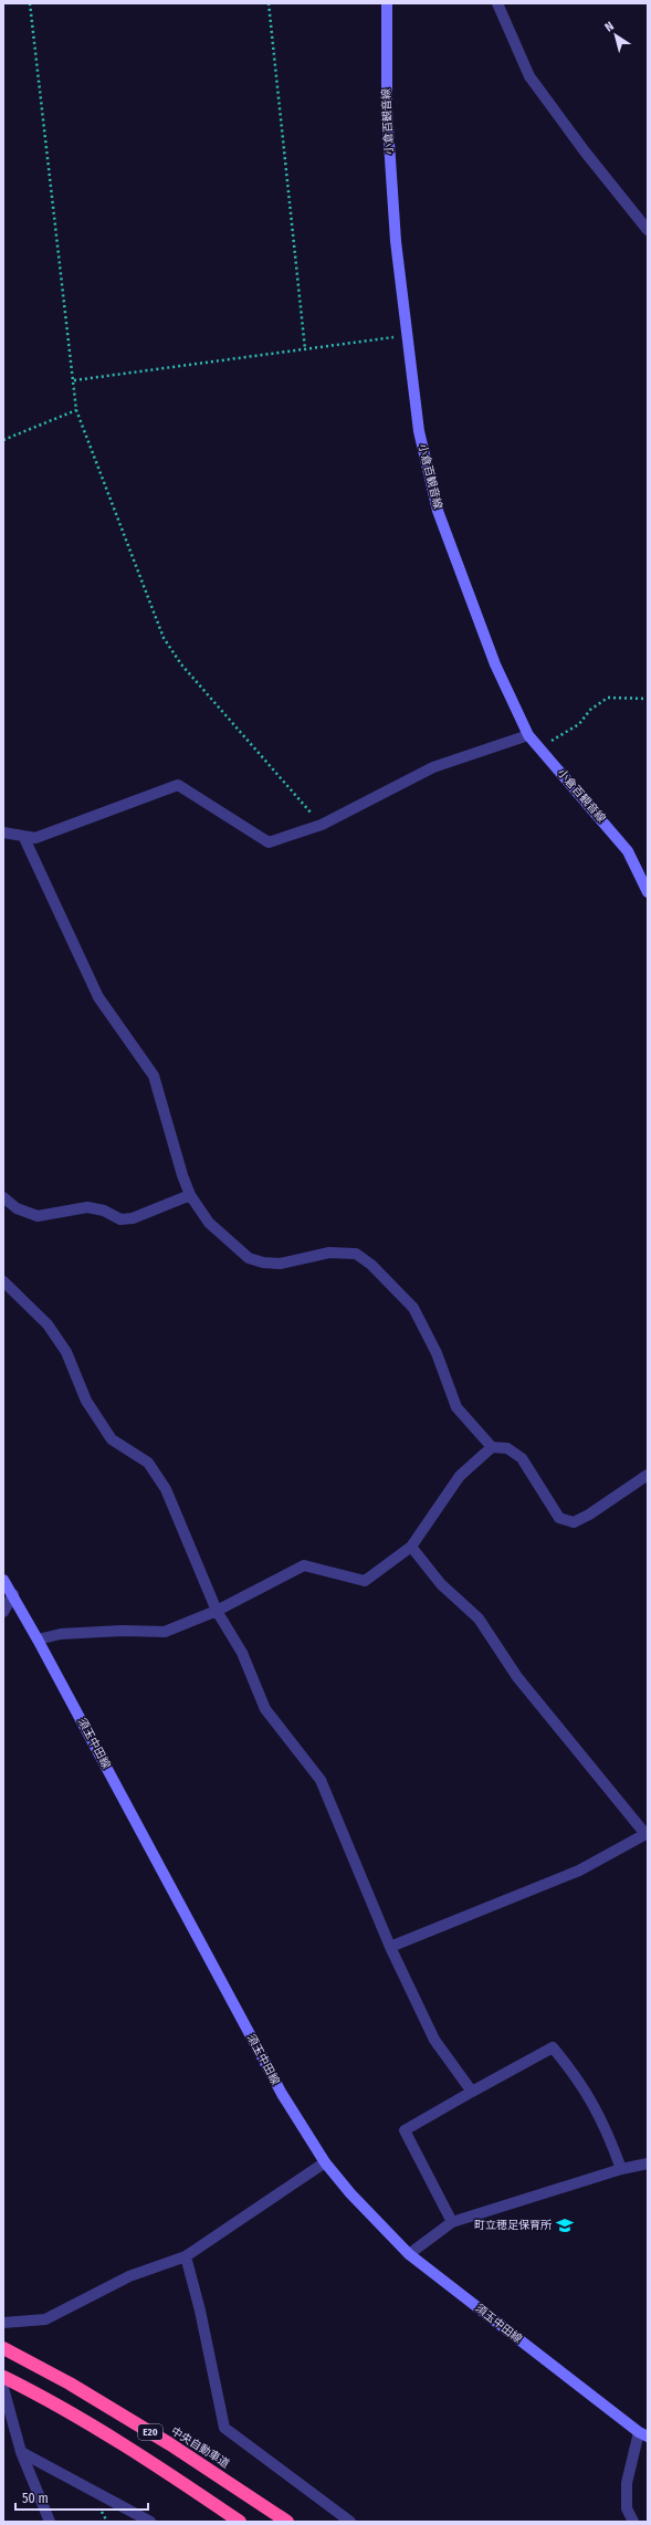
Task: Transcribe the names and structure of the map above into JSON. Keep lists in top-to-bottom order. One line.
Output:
{"streets":{"highway":["E20","中央自動車道"],"main road":["小倉百観音線","須玉中田線"]},"places":{"school or university":["町立穂足保育所"]},"scale_bar":"50 m","north":"top left"}
